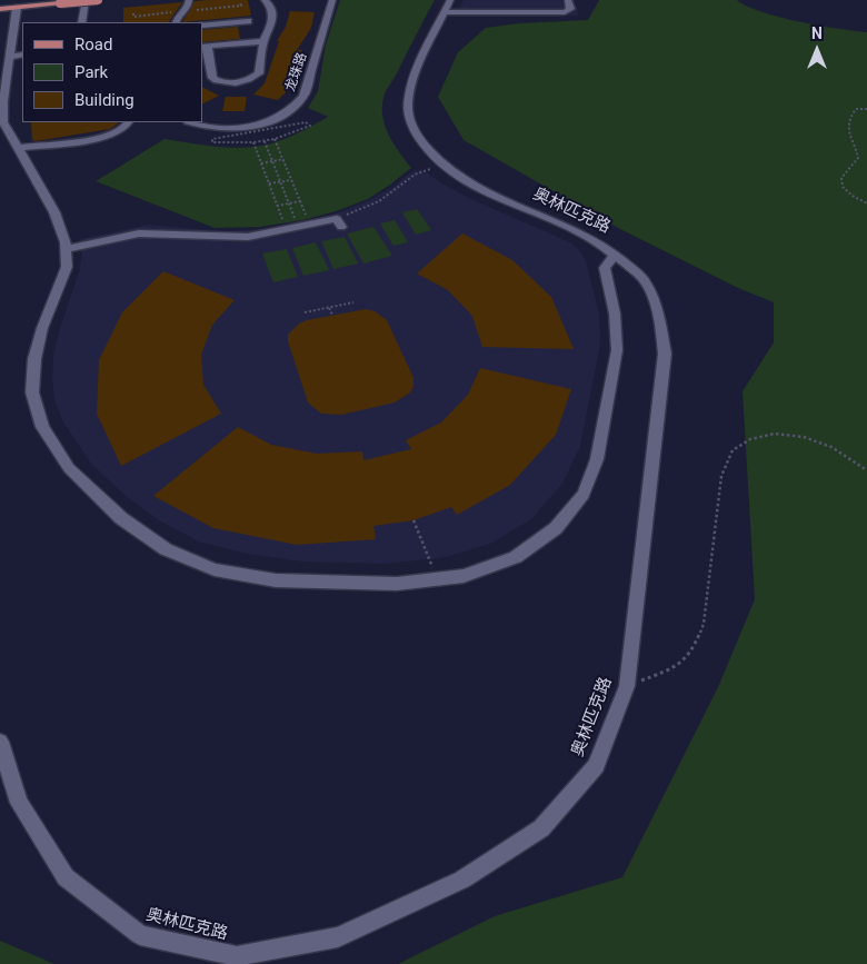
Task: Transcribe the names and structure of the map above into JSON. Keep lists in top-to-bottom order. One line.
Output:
{"streets":{"street":["龙珠路","奥林匹克路"]},"legend":["Road","Park","Building"],"north":"top"}
